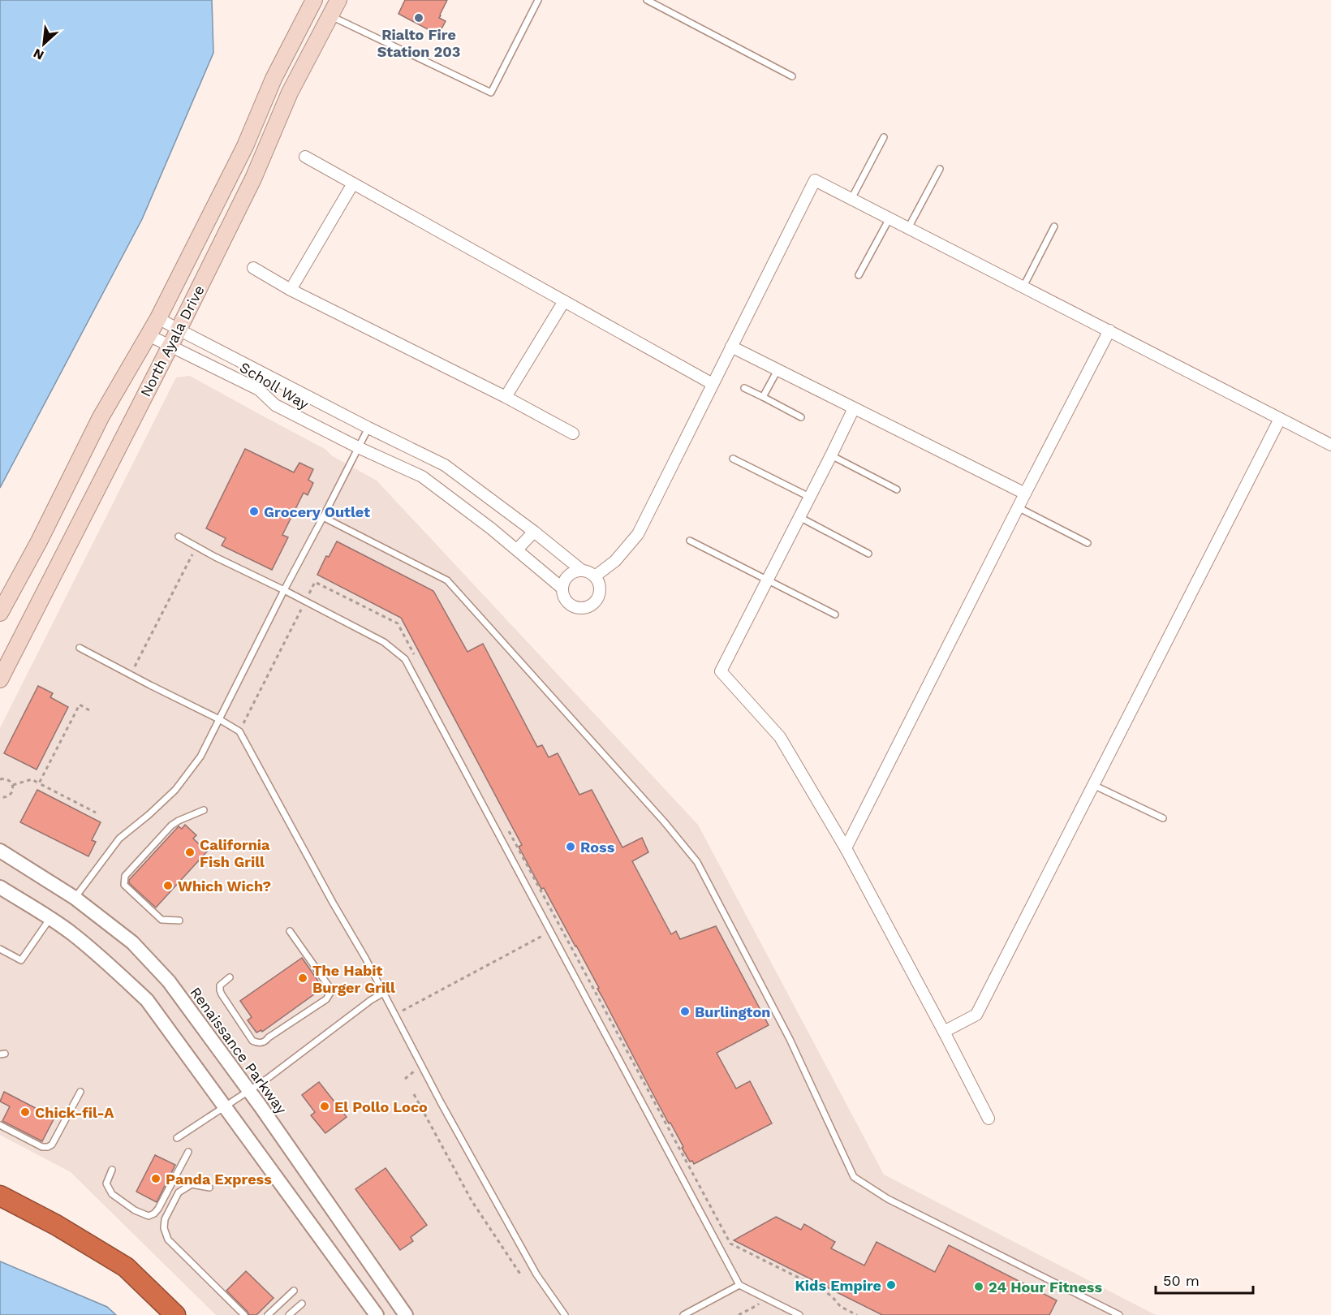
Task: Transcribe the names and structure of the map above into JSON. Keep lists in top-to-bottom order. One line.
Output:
{"streets":{"main road":["North Ayala Drive"],"street":["Scholl Way","Renaissance Parkway"]},"crossings":[["North Ayala Drive","Scholl Way"]],"places":["Rialto Fire Station 203","Grocery Outlet","Ross","California Fish Grill","Which Wich?","The Habit Burger Grill","Burlington","El Pollo Loco","Chick-fil-A","Panda Express","Kids Empire","24 Hour Fitness"],"scale_bar":"50 m","north":"bottom left"}
